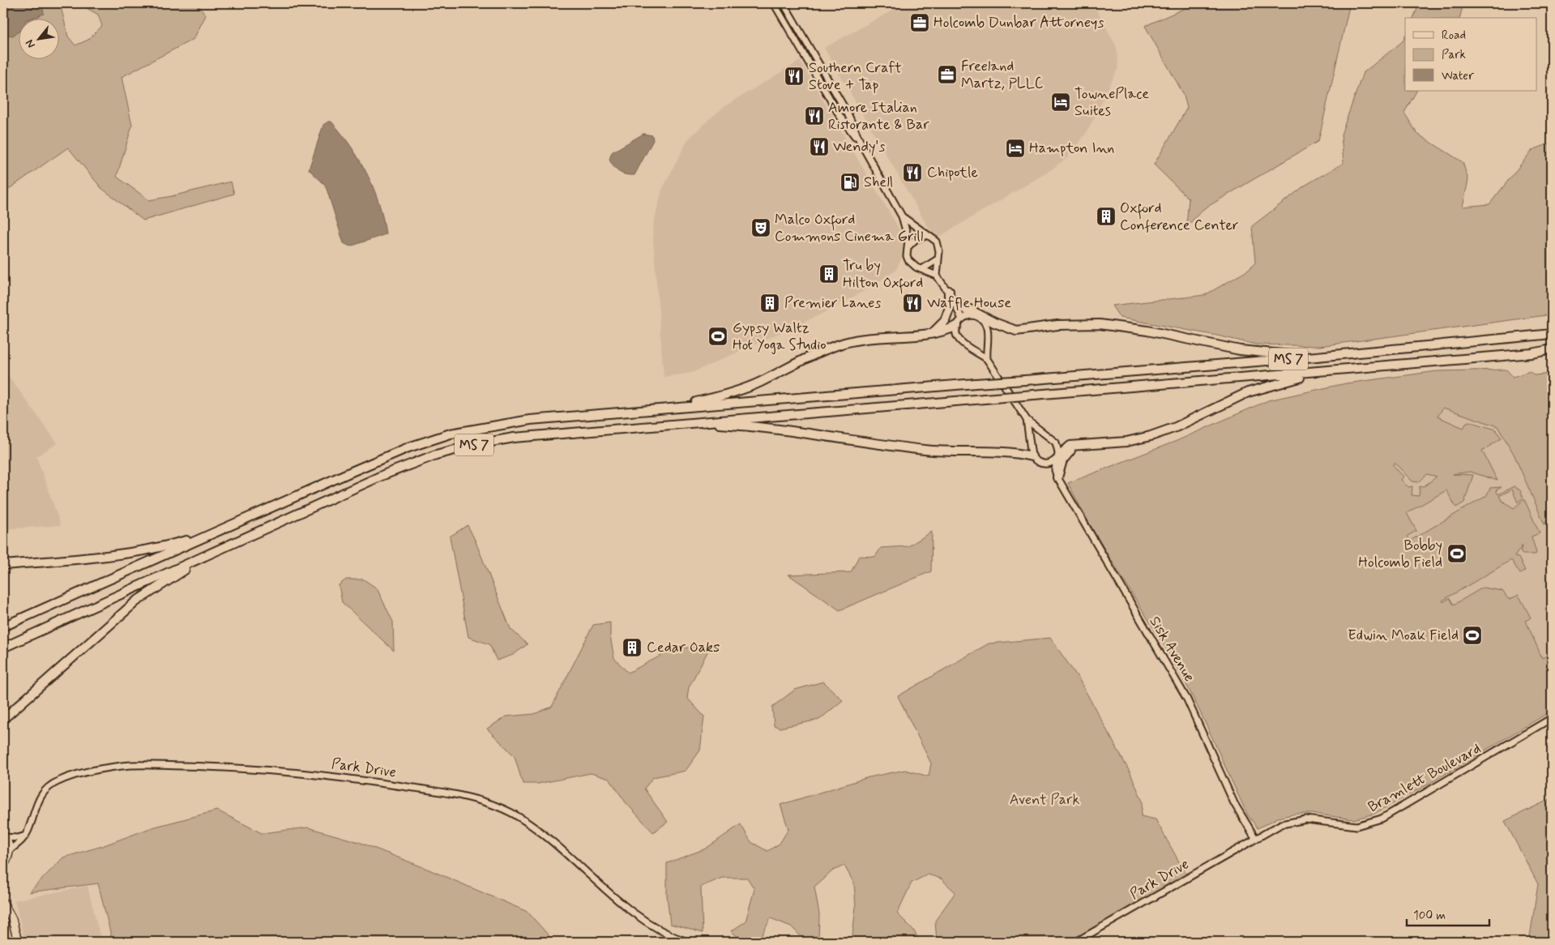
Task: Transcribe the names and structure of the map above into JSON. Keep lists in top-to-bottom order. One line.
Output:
{"streets":{"highway":["MS 7"],"street":["Sisk Avenue","Park Drive","Bramlett Boulevard"]},"crossings":[["Sisk Avenue","Park Drive"],["Sisk Avenue","Bramlett Boulevard"],["Park Drive","Bramlett Boulevard"]],"parks":["Avent Park"],"places":{"office":["Holcomb Dunbar Attorneys","Freeland Martz, PLLC"],"restaurant":["Southern Craft Stove + Tap","Amore Italian Ristorante & Bar","Wendy's","Chipotle","Waffle House"],"hotel":["TownePlace Suites","Hampton Inn"],"fuel station":["Shell"],"building":["Oxford Conference Center","Tru by Hilton Oxford","Premier Lanes","Cedar Oaks"],"theatre":["Malco Oxford Commons Cinema Grill"],"sports":["Gypsy Waltz Hot Yoga Studio","Bobby Holcomb Field","Edwin Moak Field"]},"legend":["Road","Park","Water"],"scale_bar":"100 m","north":"bottom left"}
